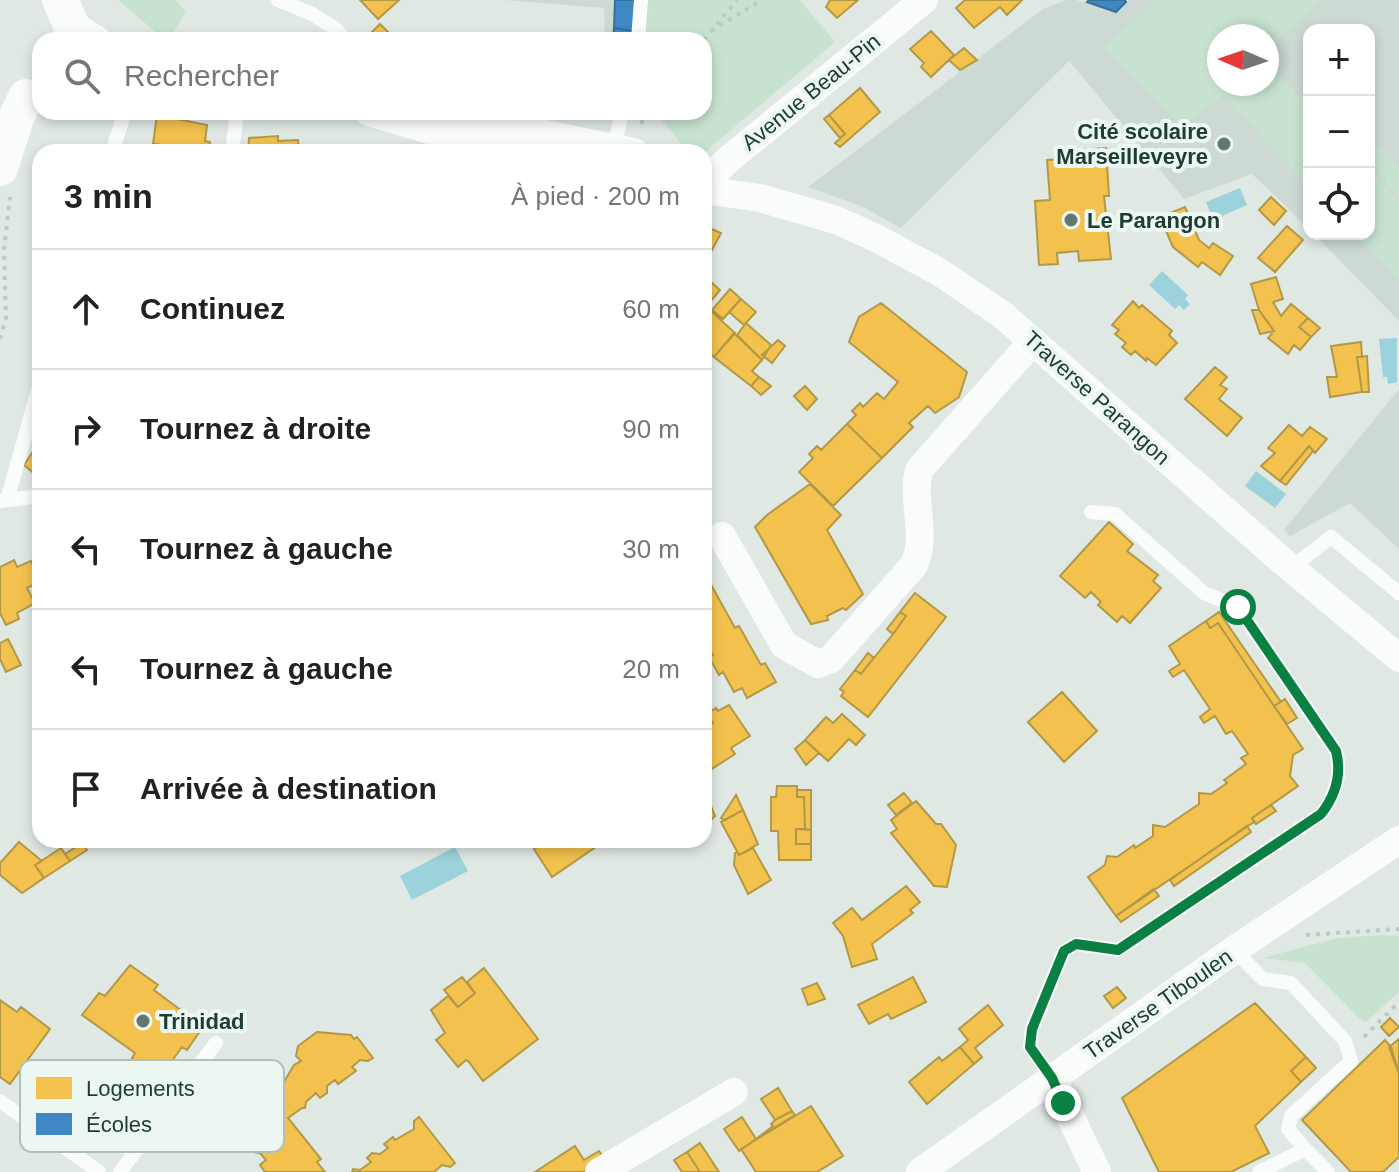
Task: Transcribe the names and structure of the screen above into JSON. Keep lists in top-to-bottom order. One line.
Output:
{"streets":{"street":["Avenue Beau-Pin","Traverse Parangon","Traverse Tiboulen"]},"places":["Cité scolaire Marseilleveyre","Le Parangon","Trinidad"],"legend":["Logements","Écoles"],"north":"left","page":{"map_buttons":["+","−"],"search":"Rechercher","heading":["3 min","À pied · 200 m"],"list":[["Continuez","60 m"],["Tournez à droite","90 m"],["Tournez à gauche","30 m"],["Tournez à gauche","20 m"],"Arrivée à destination"]}}
